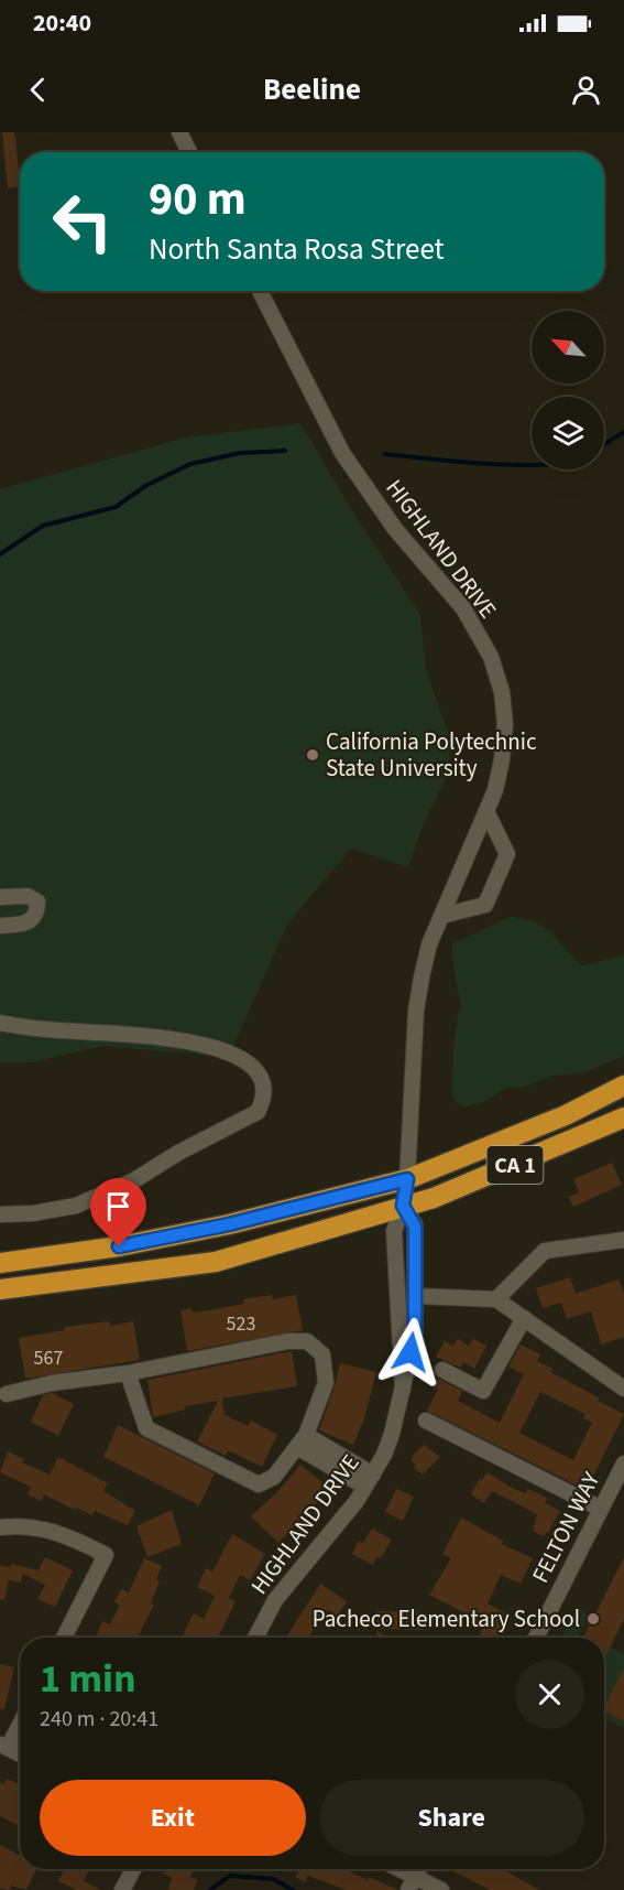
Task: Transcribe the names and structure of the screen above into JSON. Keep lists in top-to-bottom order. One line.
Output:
{"streets":{"highway":["CA 1"],"street":["HIGHLAND DRIVE","FELTON WAY"]},"crossings":[["HIGHLAND DRIVE","CA 1"]],"places":["California Polytechnic State University","Pacheco Elementary School"],"house_numbers":["523","567"],"north":"top left","page":{"status":"20:40","header":"Beeline","turn":["90 m","North Santa Rosa Street"],"heading":["1 min","240 m · 20:41"],"buttons":["Exit","Share"]}}
